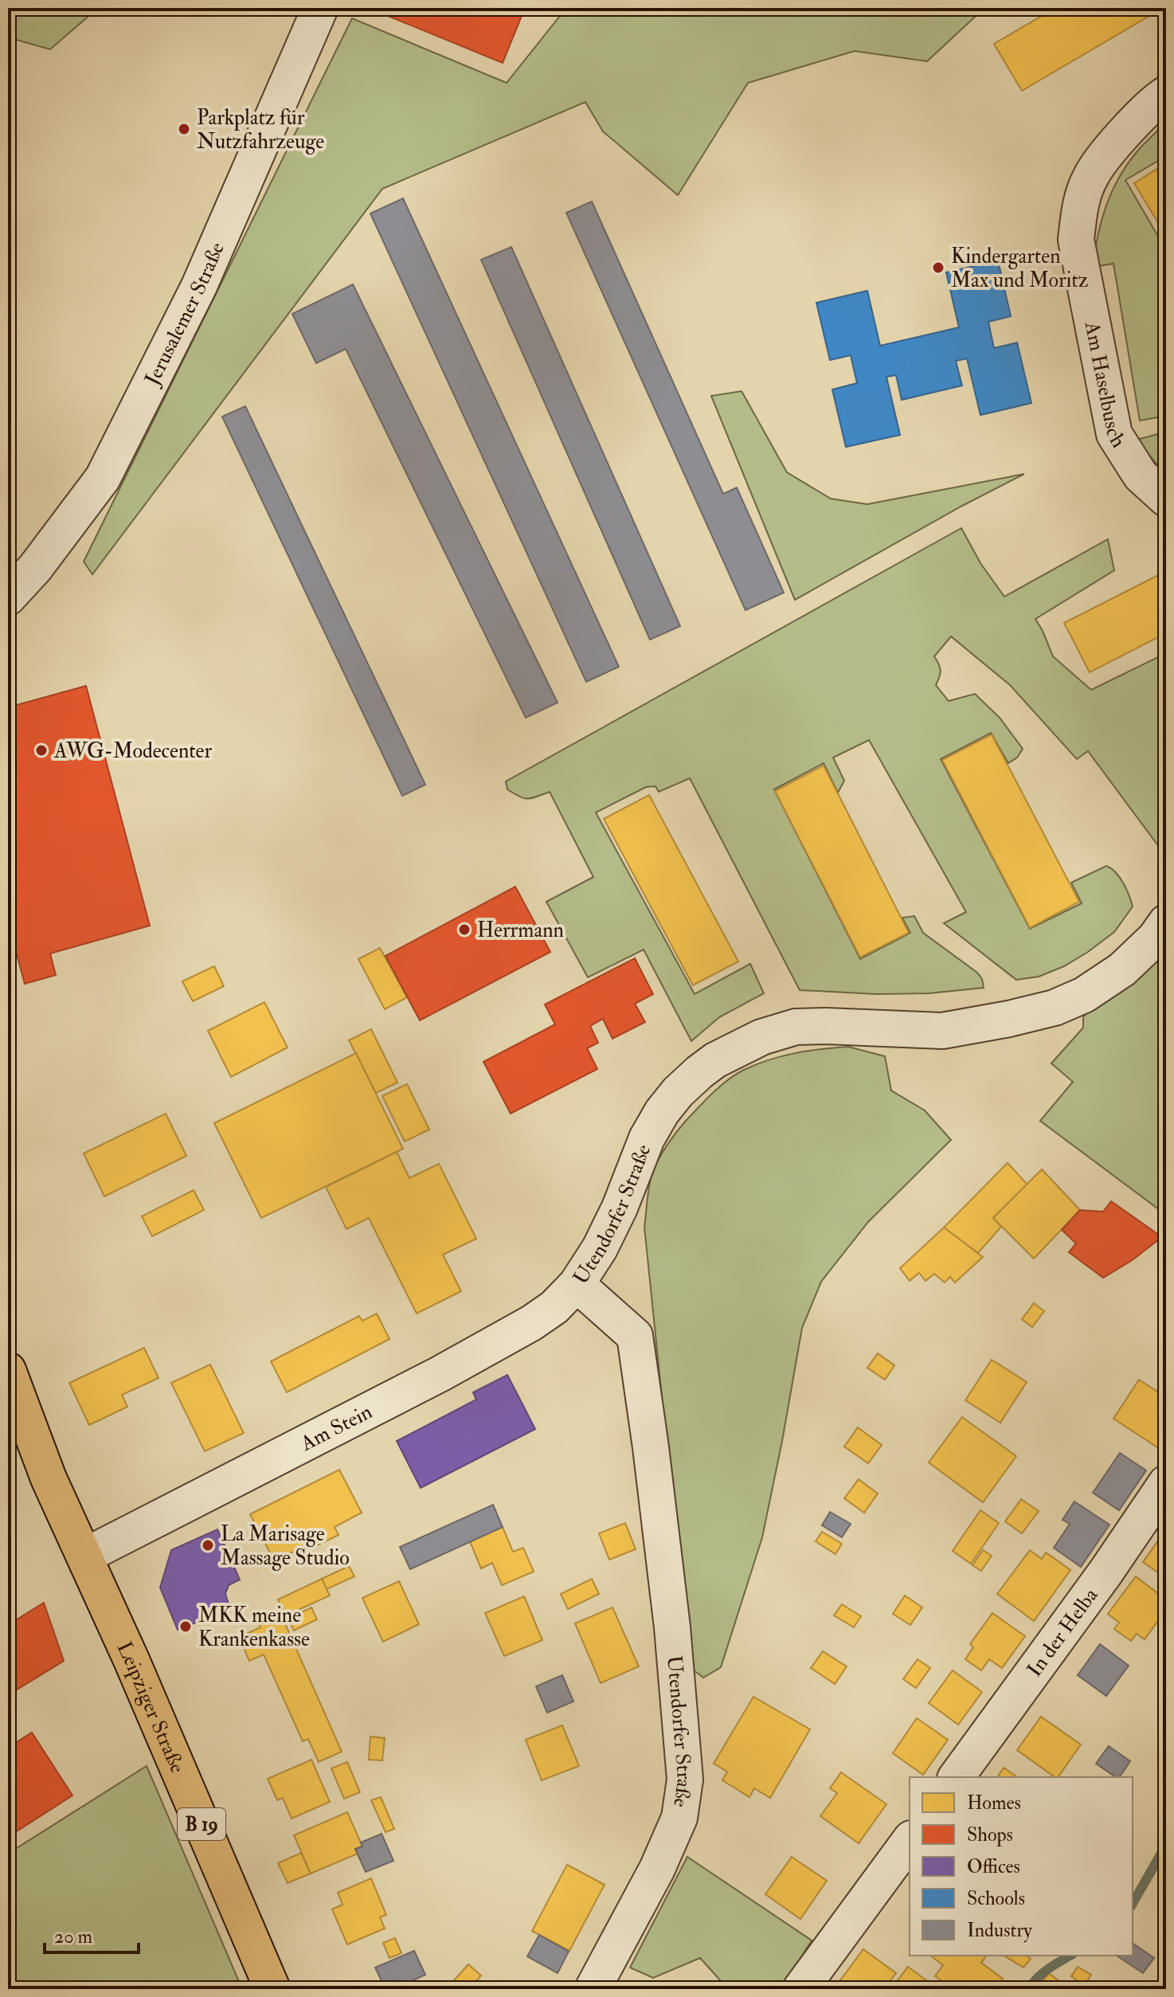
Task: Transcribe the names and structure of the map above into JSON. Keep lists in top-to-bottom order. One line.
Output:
{"streets":{"main road":["Leipziger Straße","B 19"],"street":["Jerusalemer Straße","Am Haselbusch","Utendorfer Straße","Am Stein","In der Helba"]},"crossings":[["Utendorfer Straße","Am Stein"],["Am Stein","Leipziger Straße"]],"places":["Parkplatz für Nutzfahrzeuge","Kindergarten Max und Moritz","AWG-Modecenter","Herrmann","La Marisage Massage Studio","MKK meine Krankenkasse"],"legend":["Homes","Shops","Offices","Schools","Industry"],"scale_bar":"20 m"}
